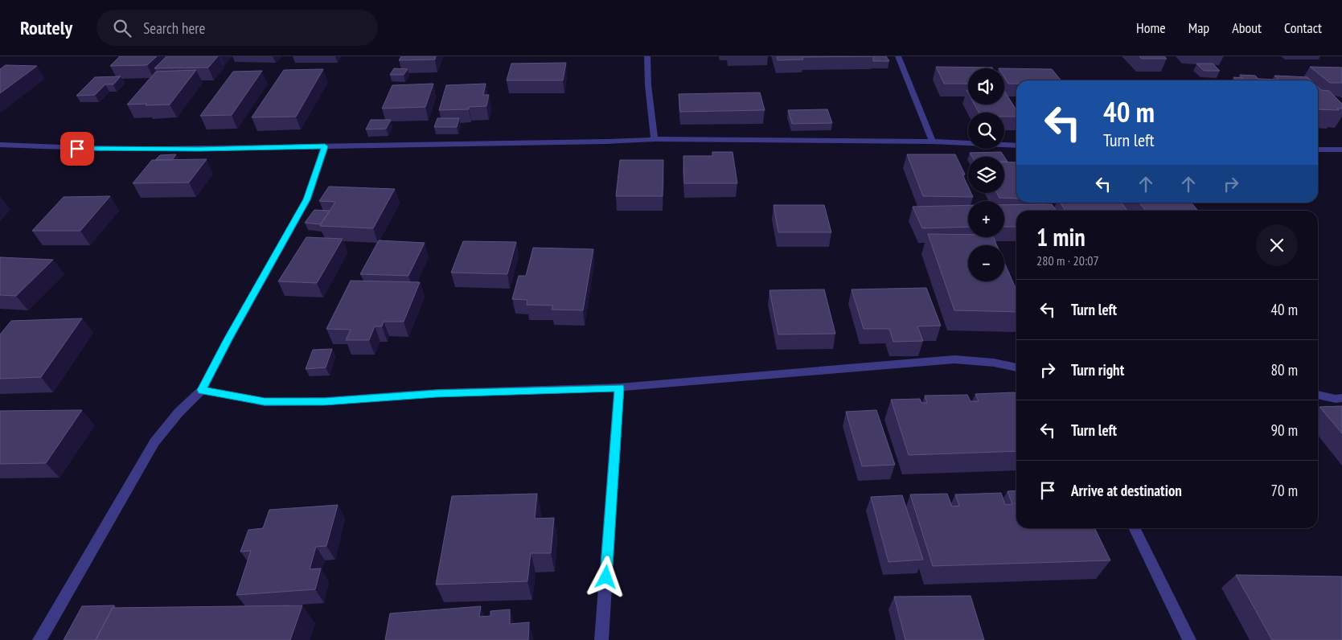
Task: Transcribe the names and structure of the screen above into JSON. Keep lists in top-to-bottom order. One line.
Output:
{"page":{"header":"Routely","search":"Search here","nav":["Home","Map","About","Contact"],"map_buttons":["+","−"],"turn":["40 m","Turn left"],"heading":["1 min","280 m · 20:07"],"list":[{"name":"Turn left","value":"40 m"},{"name":"Turn right","value":"80 m"},{"name":"Turn left","value":"90 m"},{"name":"Arrive at destination","value":"70 m"}]}}
